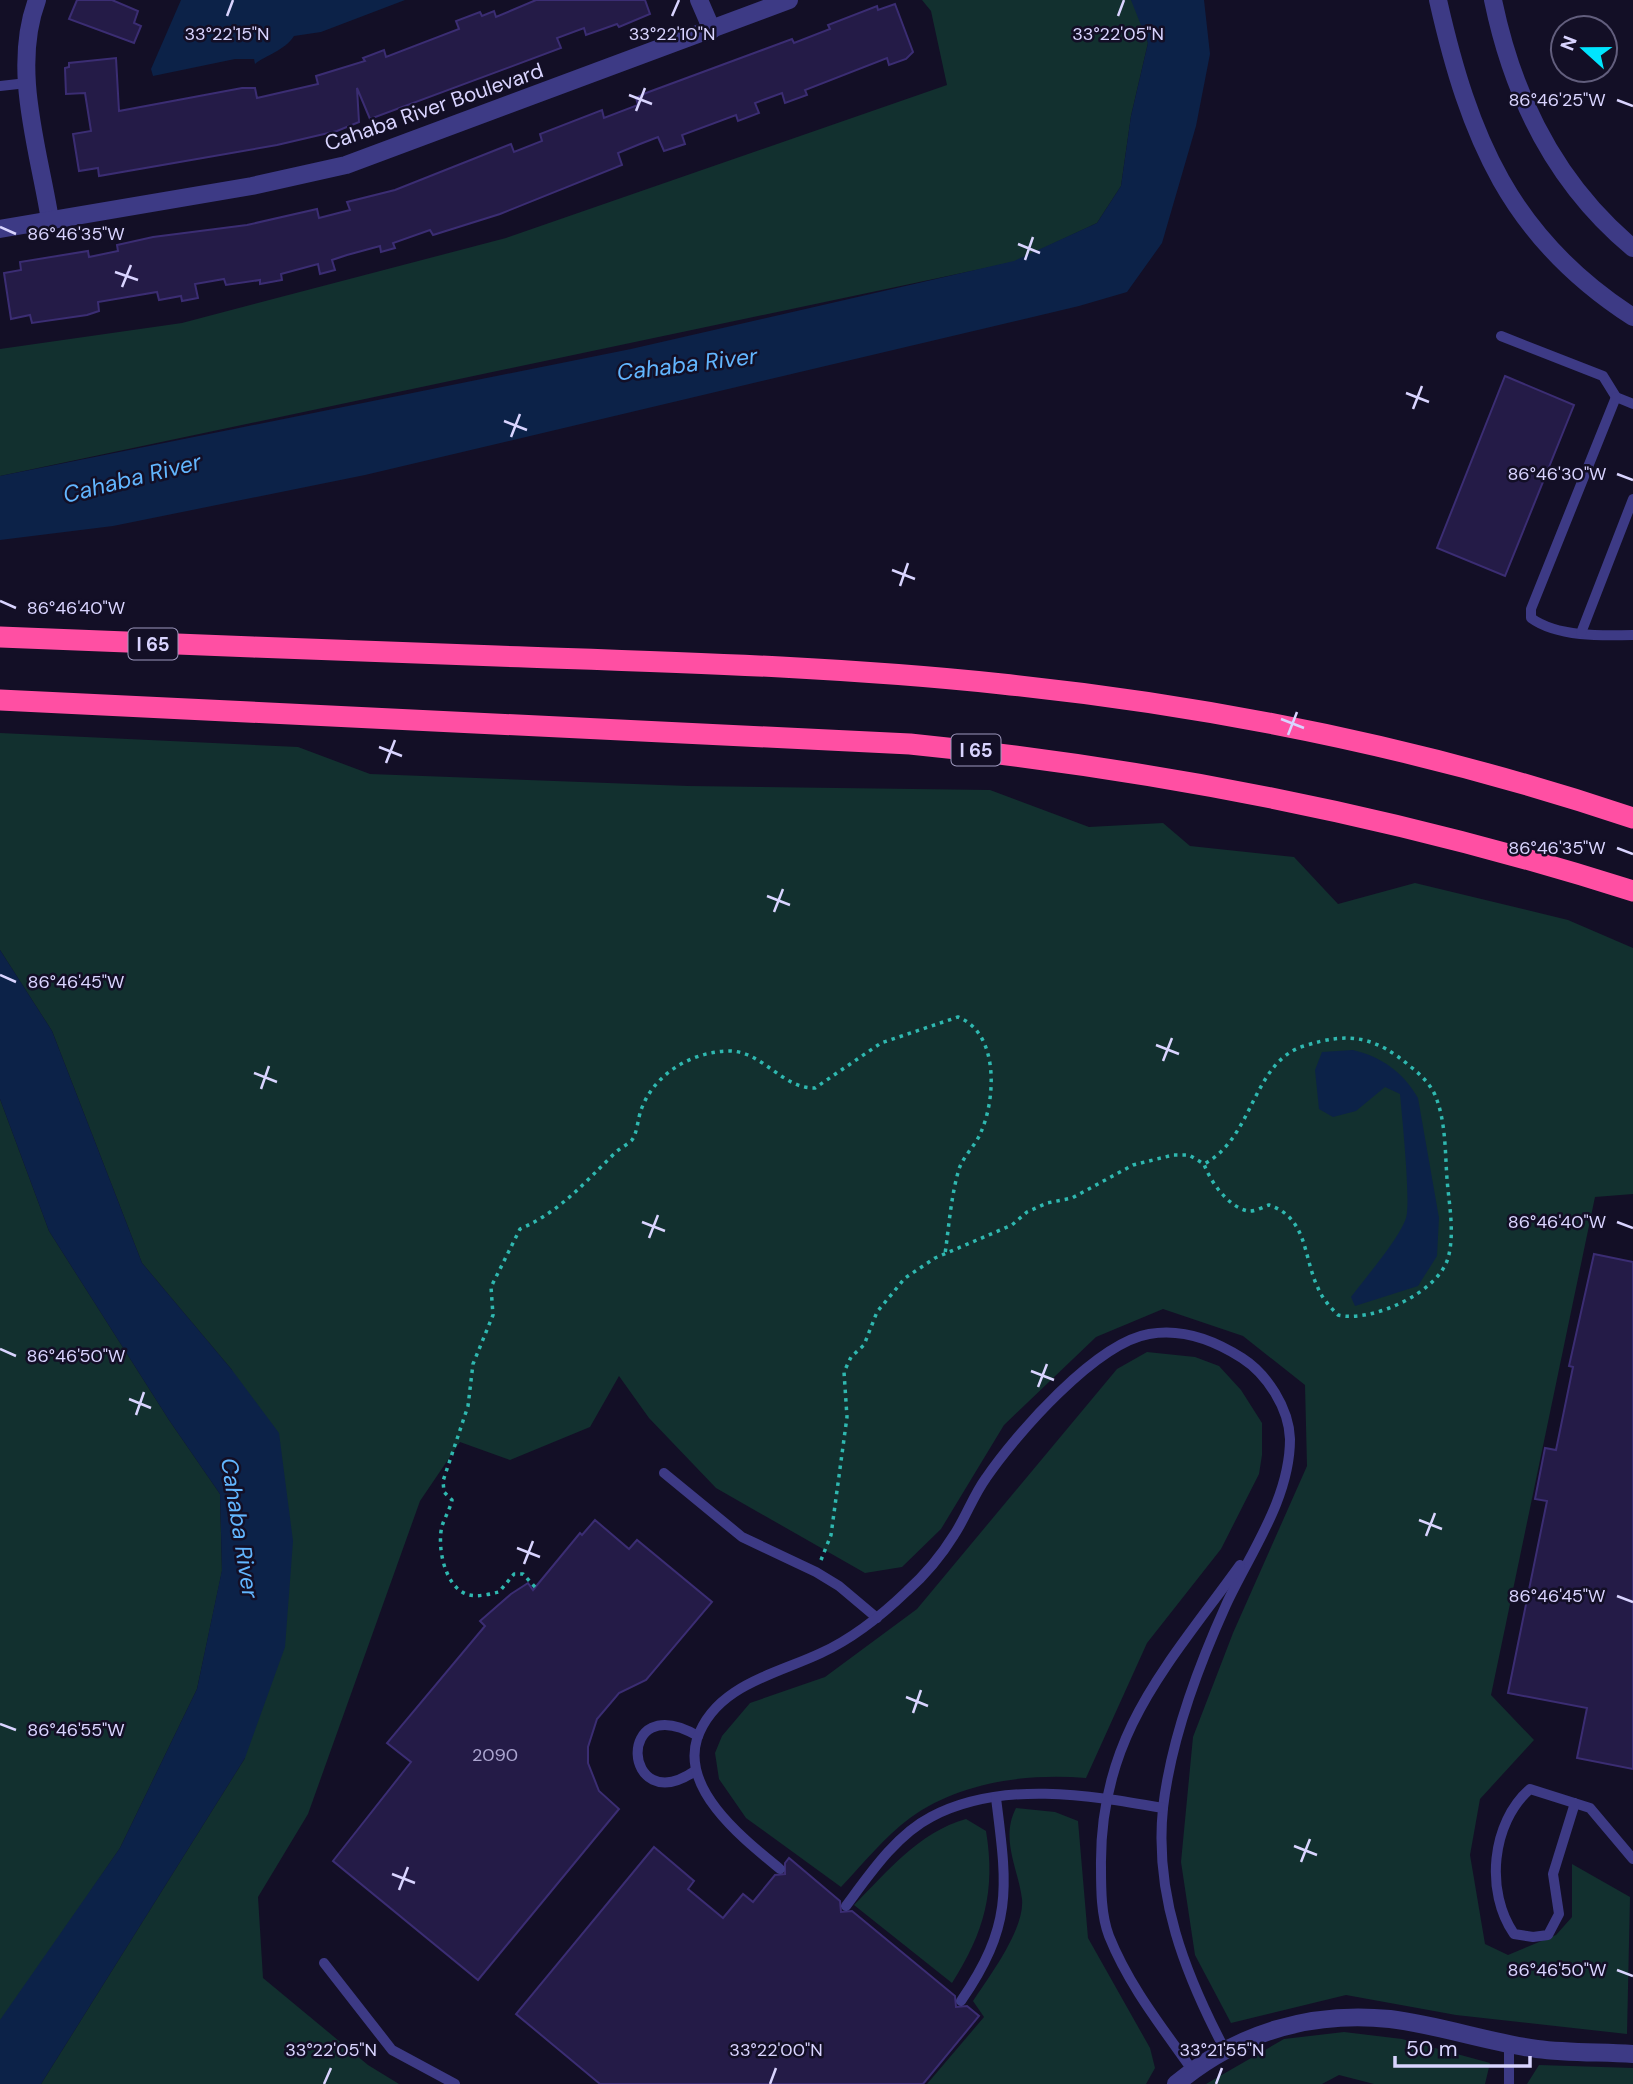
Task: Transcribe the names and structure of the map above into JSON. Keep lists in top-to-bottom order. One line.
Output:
{"streets":{"highway":["I 65"],"street":["Cahaba River Boulevard"]},"water":["Cahaba River"],"house_numbers":["2090"],"scale_bar":"50 m","north":"left","coordinates":["33°22'10\"N","33°22'05\"N","33°22'15\"N","86°46'25\"W","86°46'35\"W","86°46'30\"W","86°46'40\"W","86°46'45\"W","86°46'50\"W","86°46'55\"W","33°22'00\"N","33°21'55\"N"]}
